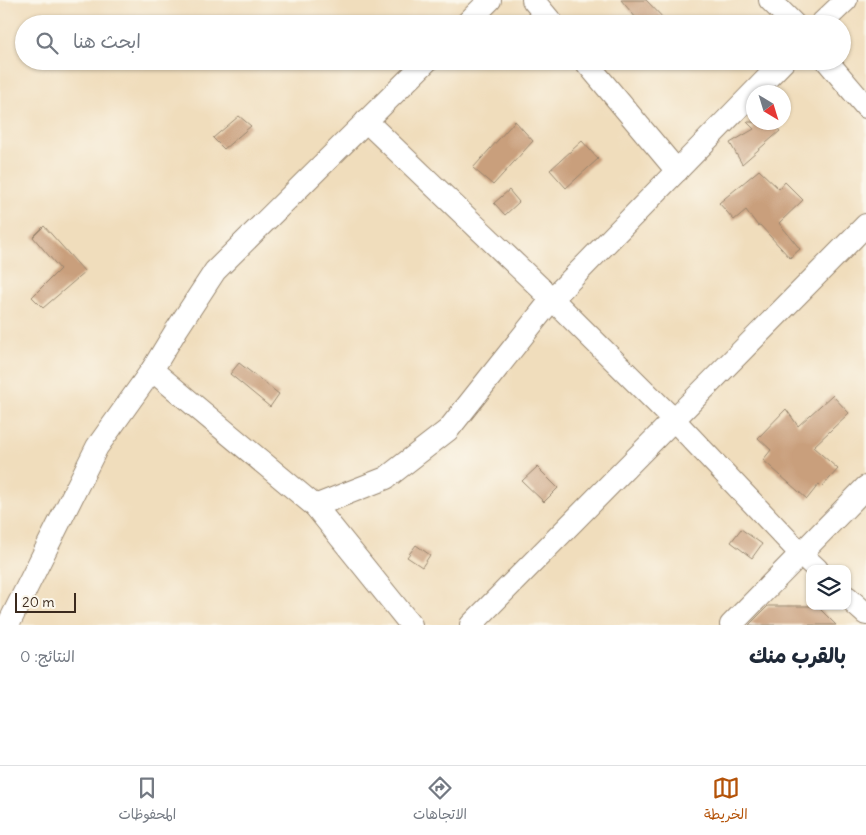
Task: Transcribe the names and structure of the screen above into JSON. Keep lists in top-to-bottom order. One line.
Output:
{"scale_bar":"20 m","north":"bottom right","page":{"search":"ابحث هنا","scale":"20 m","heading":["بالقرب منك","النتائج: 0"],"nav":["الخريطة","الاتجاهات","المحفوظات"]}}
